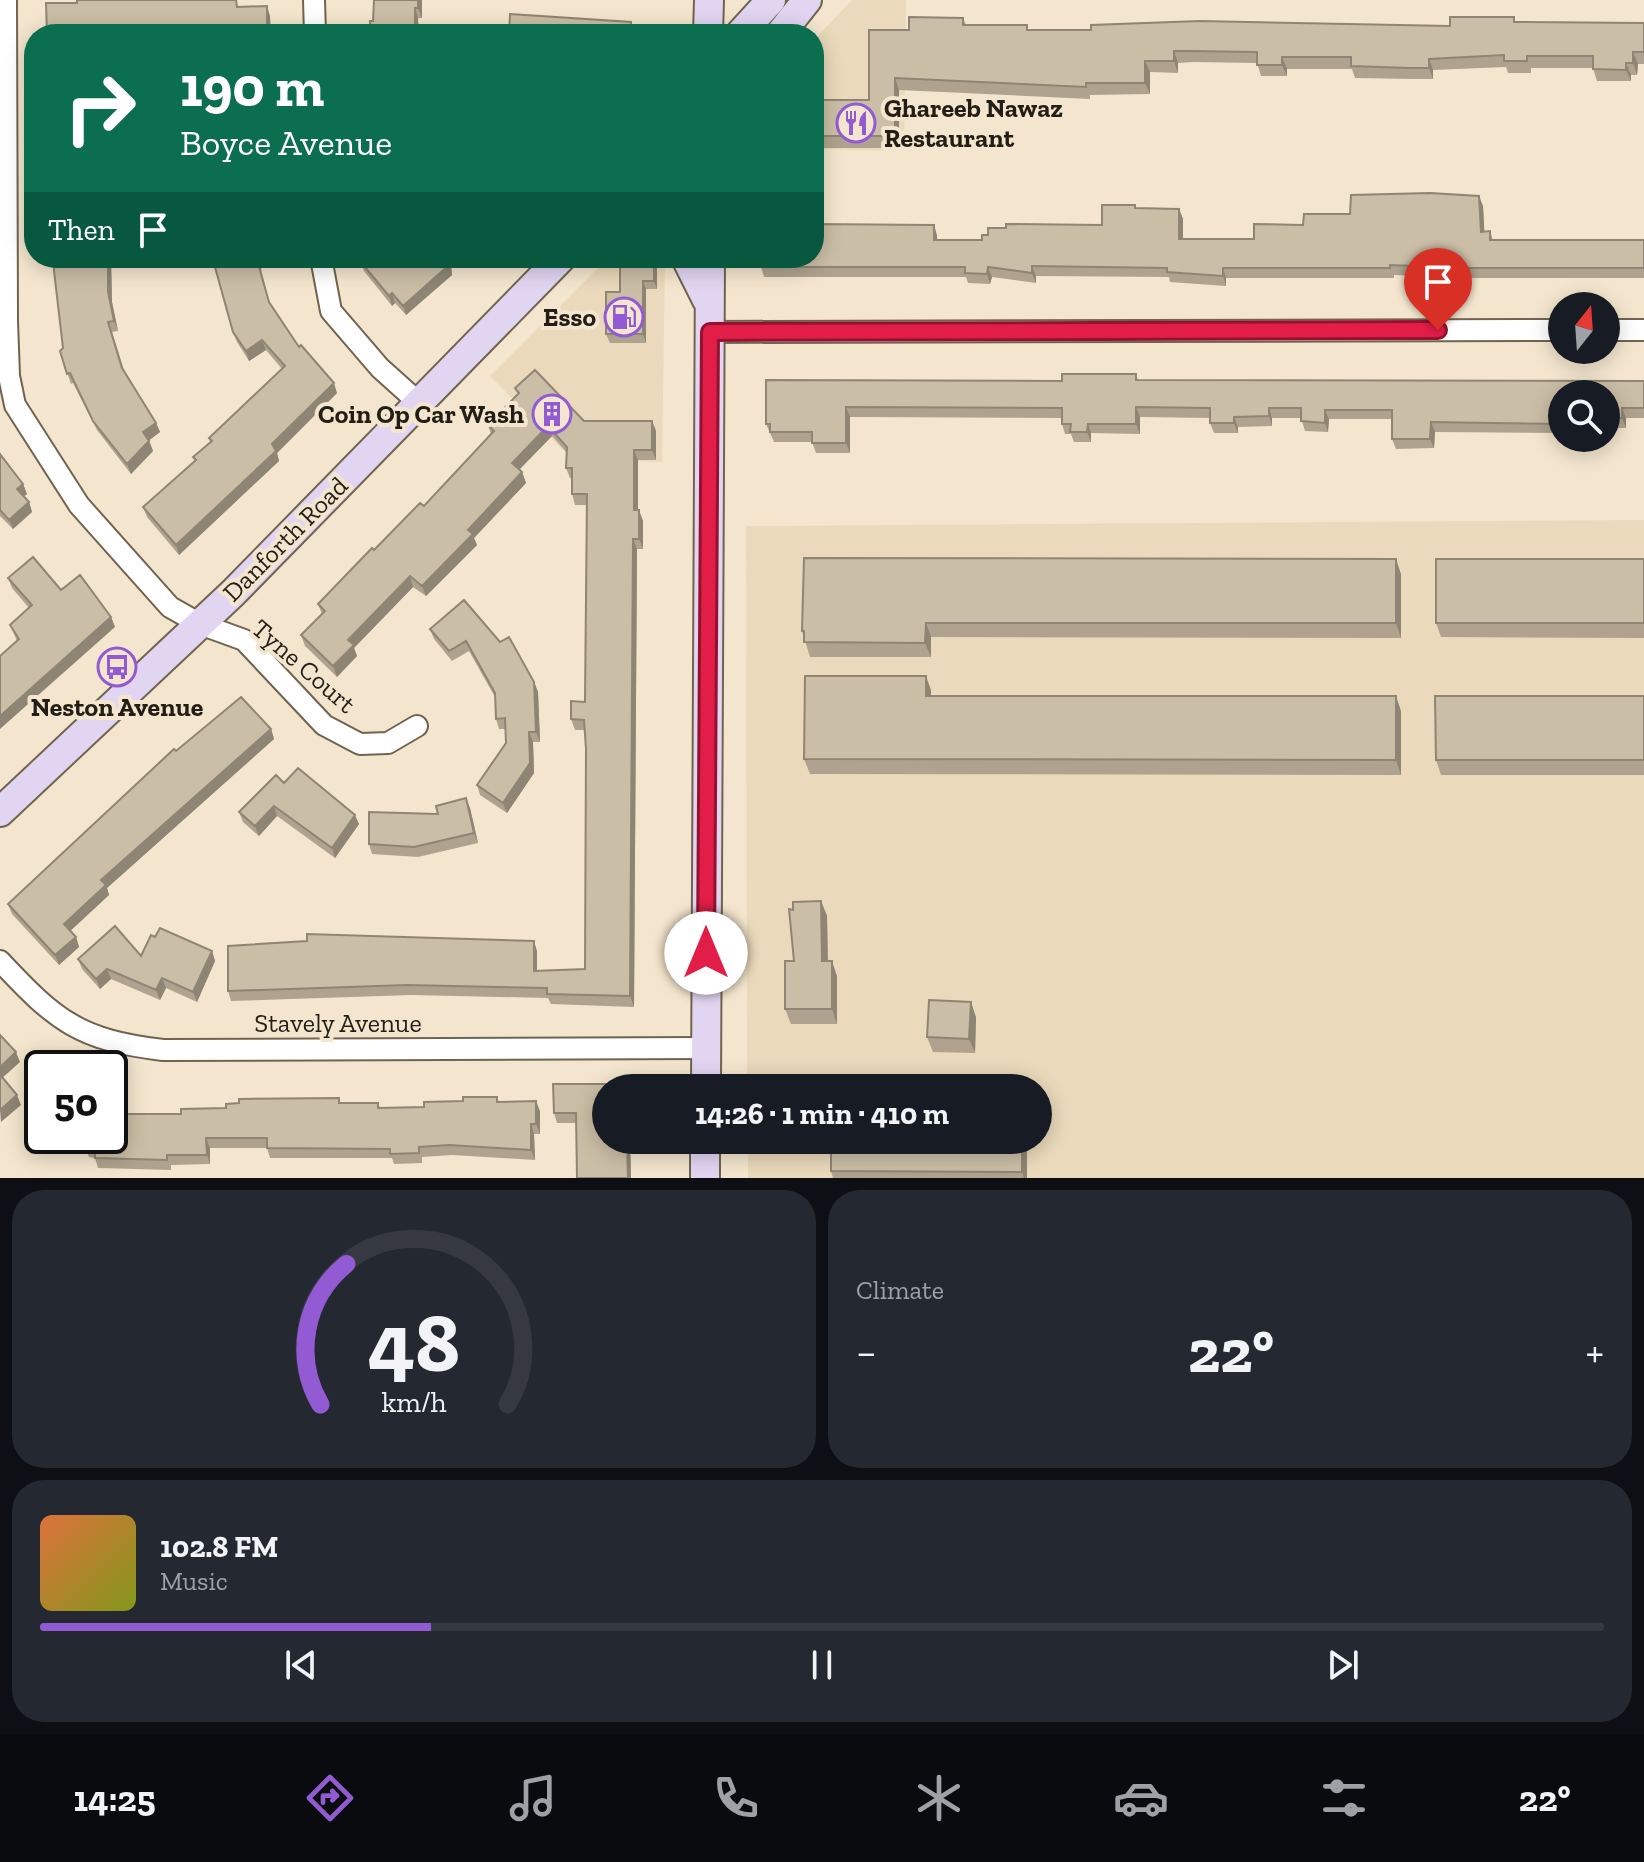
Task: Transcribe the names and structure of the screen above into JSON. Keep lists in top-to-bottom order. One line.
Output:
{"streets":{"main road":["Danforth Road"],"street":["Tyne Court","Stavely Avenue"]},"crossings":[["Danforth Road","Tyne Court"]],"places":{"restaurant":["Ghareeb Nawaz Restaurant"],"fuel station":["Esso"],"building":["Coin Op Car Wash"],"bus stop":["Neston Avenue"]},"north":"top","page":{"turn":["190 m","Boyce Avenue"],"then":"Then","limit":"50","trip":"14:26 · 1 min · 410 m","tile":"Climate","heat":["−","22°","+"],"song":["102.8 FM","Music"],"tabs":["14:25","22°"],"gauge":["48","km/h"]}}
